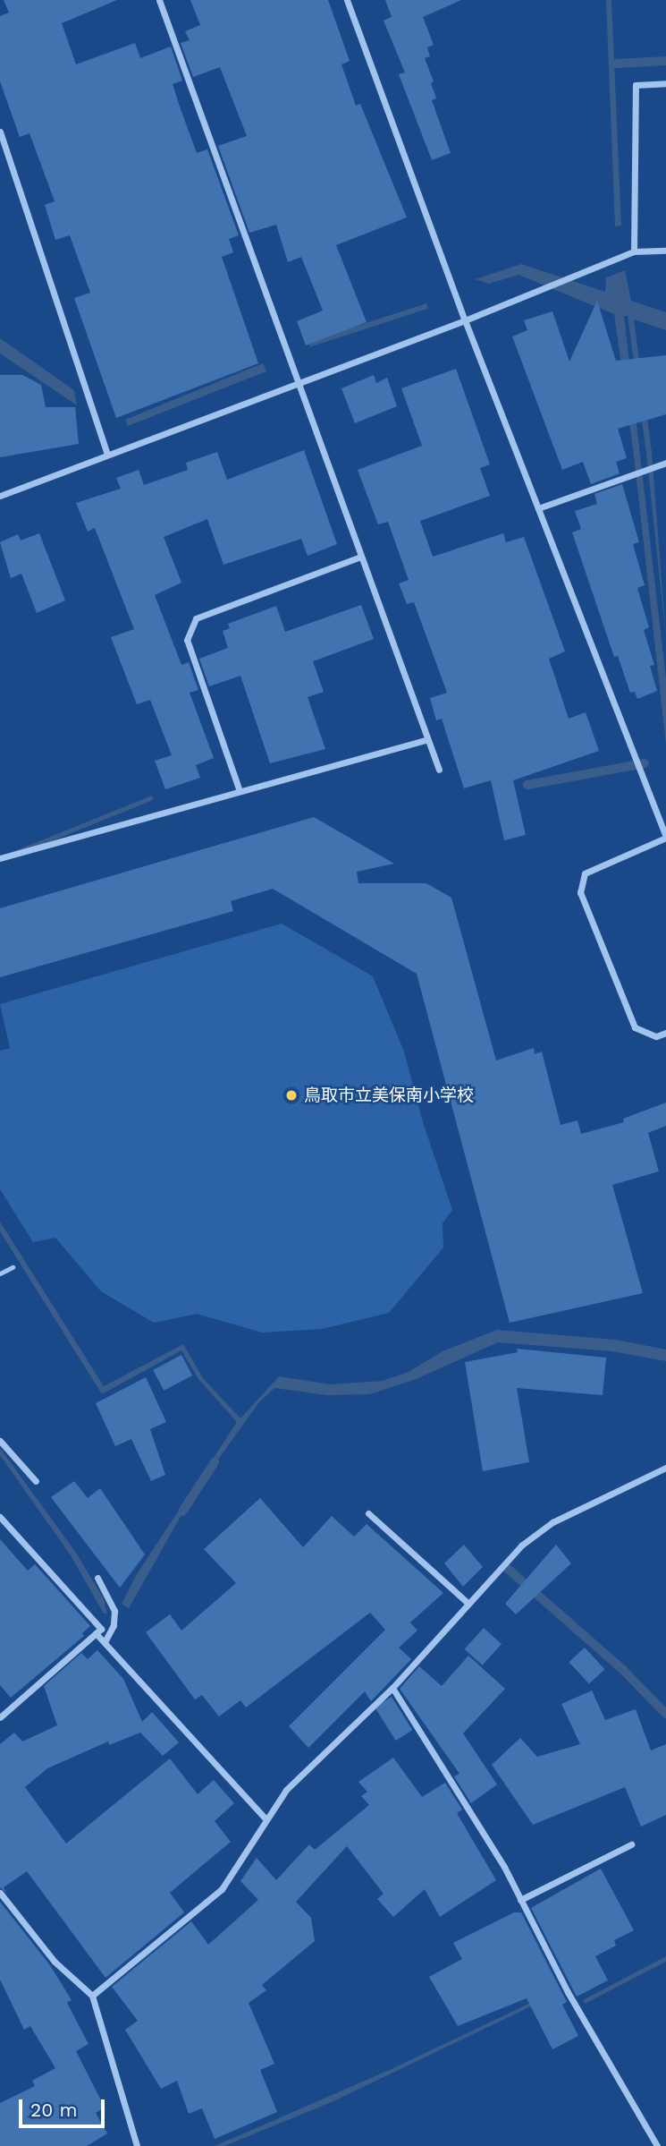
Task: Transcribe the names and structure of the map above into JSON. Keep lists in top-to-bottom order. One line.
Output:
{"places":["鳥取市立美保南小学校"],"scale_bar":"20 m"}
